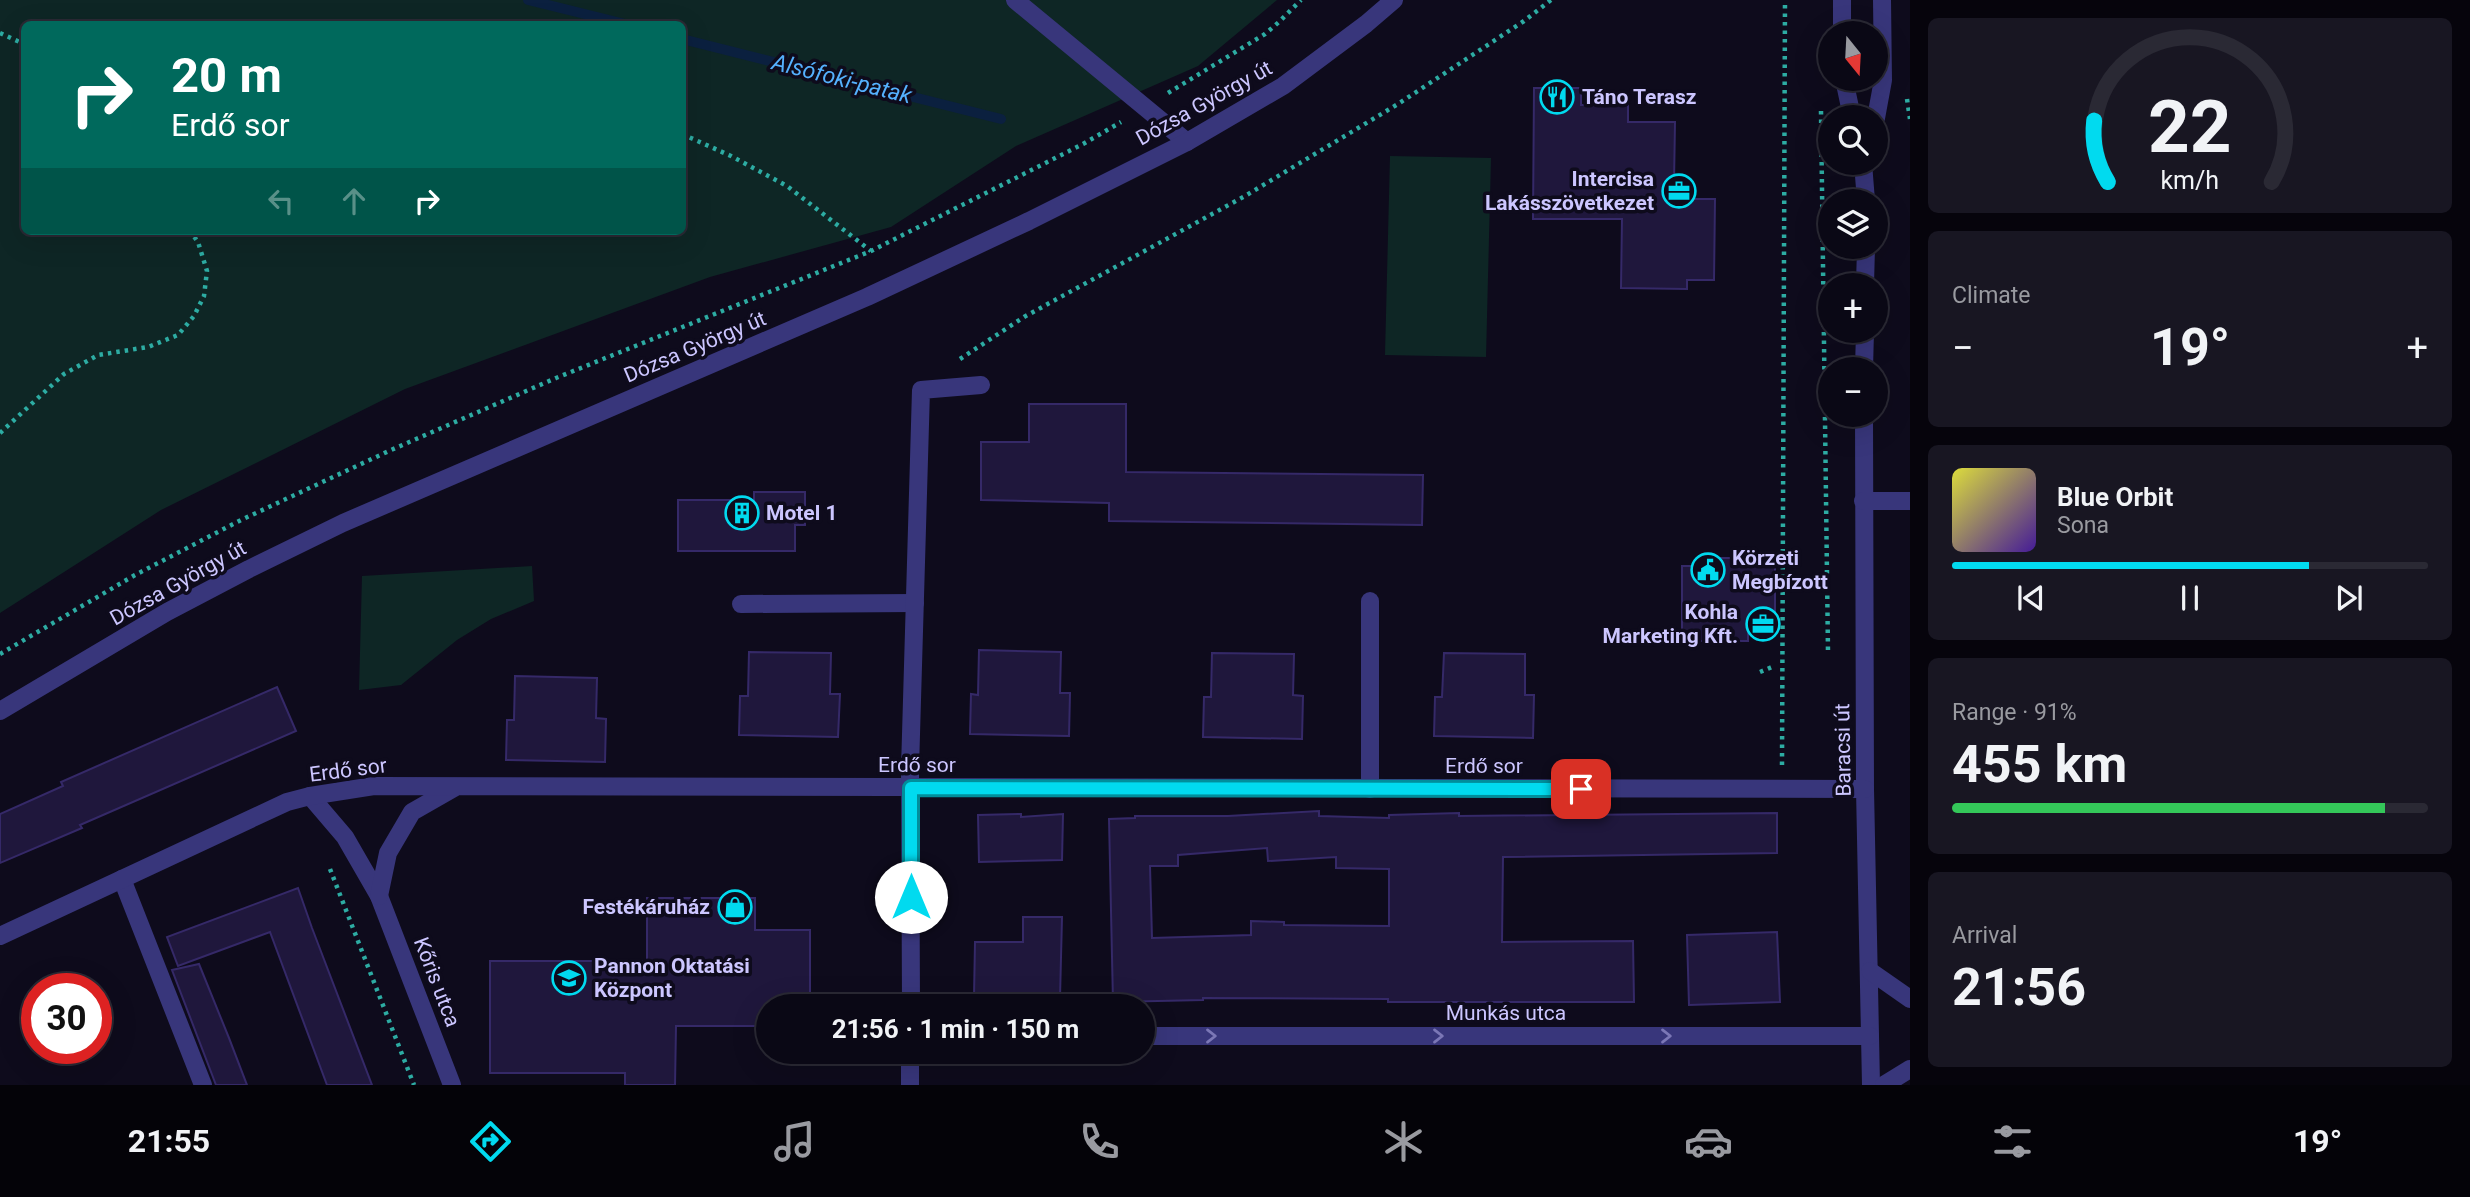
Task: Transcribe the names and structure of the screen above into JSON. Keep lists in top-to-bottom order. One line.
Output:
{"streets":{"street":["Dózsa György út","Baracsi út","Erdő sor","Kőris utca","Munkás utca"]},"crossings":[["Baracsi út","Erdő sor"],["Baracsi út","Munkás utca"],["Erdő sor","Kőris utca"]],"one_way":["Munkás utca"],"water":["Alsófoki-patak"],"places":{"restaurant":["Táno Terasz"],"office":["Intercisa Lakásszövetkezet","Kohla Marketing Kft."],"building":["Motel 1"],"public building":["Körzeti Megbízott"],"shop":["Festékáruház"],"school or university":["Pannon Oktatási Központ"]},"north":"bottom","page":{"map_buttons":["+","−"],"turn":["20 m","Erdő sor"],"tile":["Climate",["Range · 91%","455 km"],["Arrival","21:56"]],"heat":["−","19°","+"],"song":["Blue Orbit","Sona"],"limit":"30","trip":"21:56 · 1 min · 150 m","tabs":["21:55","19°"],"gauge":["22","km/h"]}}
